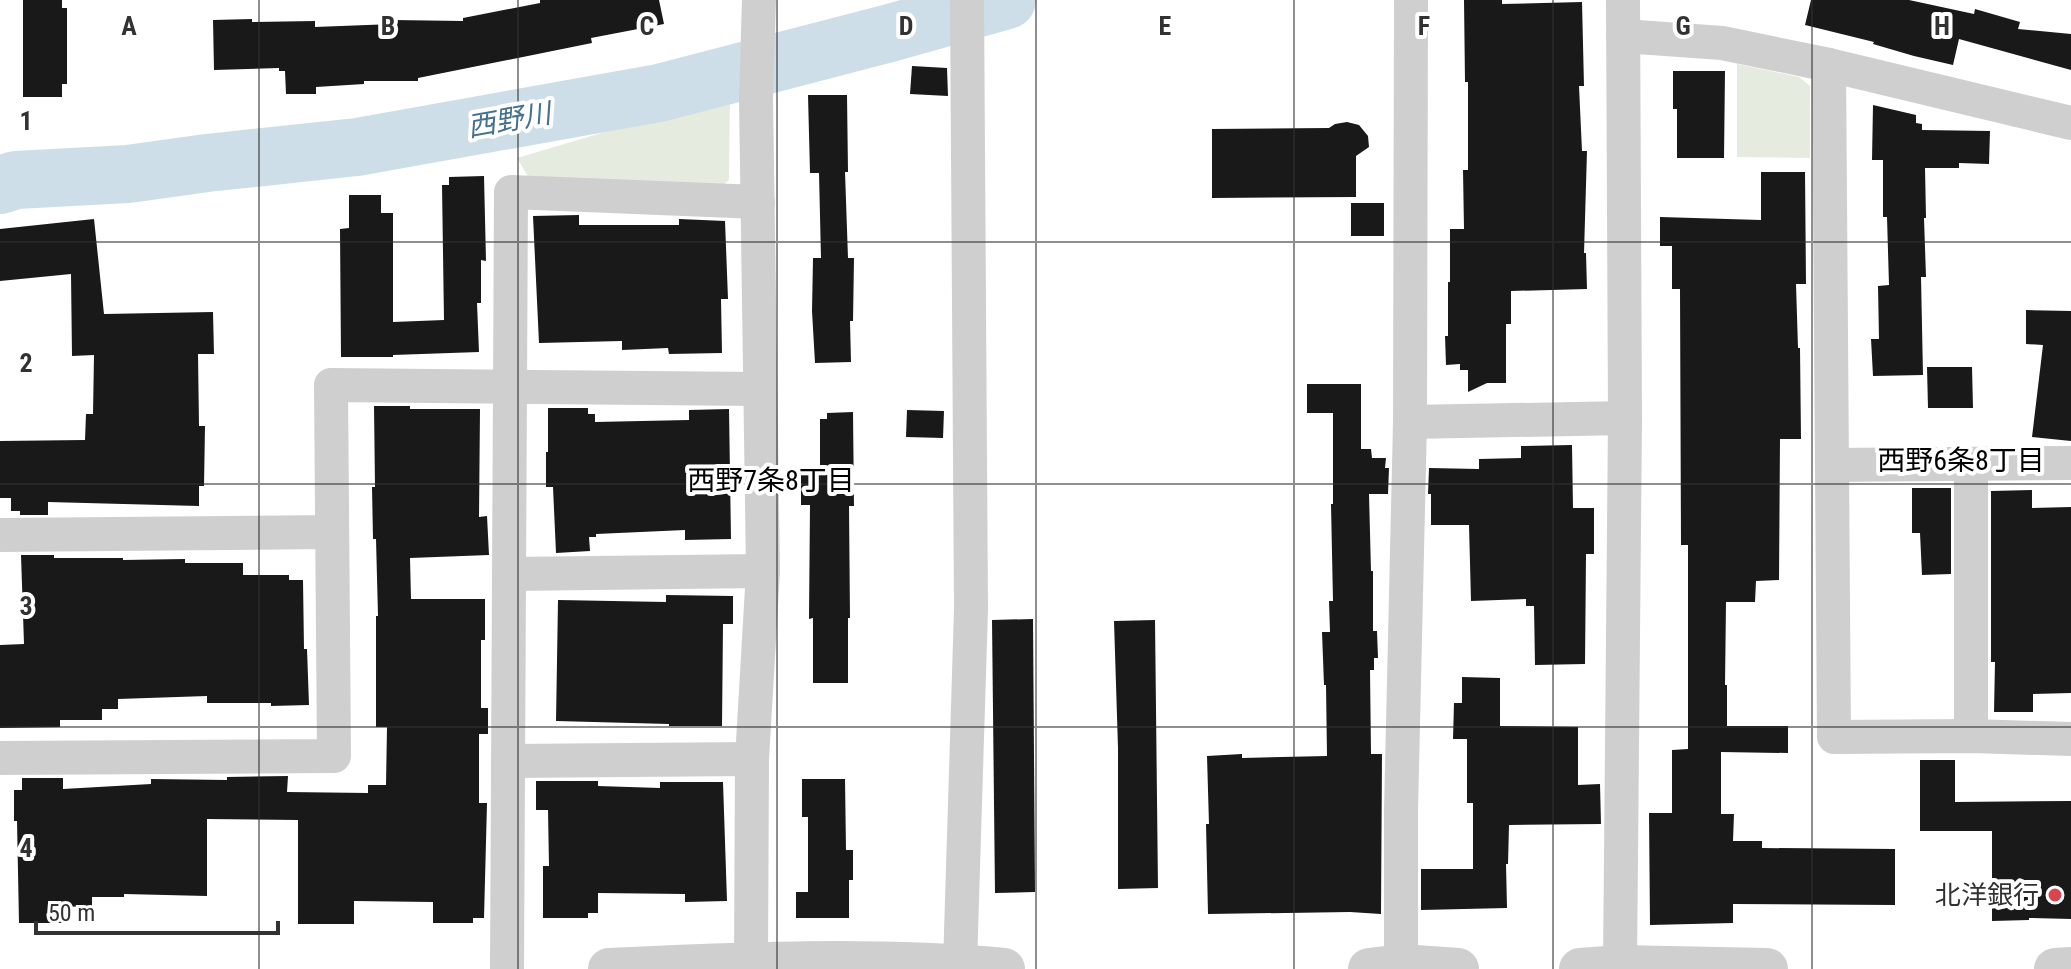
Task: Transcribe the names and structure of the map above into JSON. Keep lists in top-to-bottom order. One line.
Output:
{"districts":["西野6条8丁目","西野7条8丁目"],"water":["西野川"],"places":["北洋銀行"],"scale_bar":"50 m","grid":{"columns":["A","B","C","D","E","F","G","H"],"rows":["1","2","3","4"]}}
